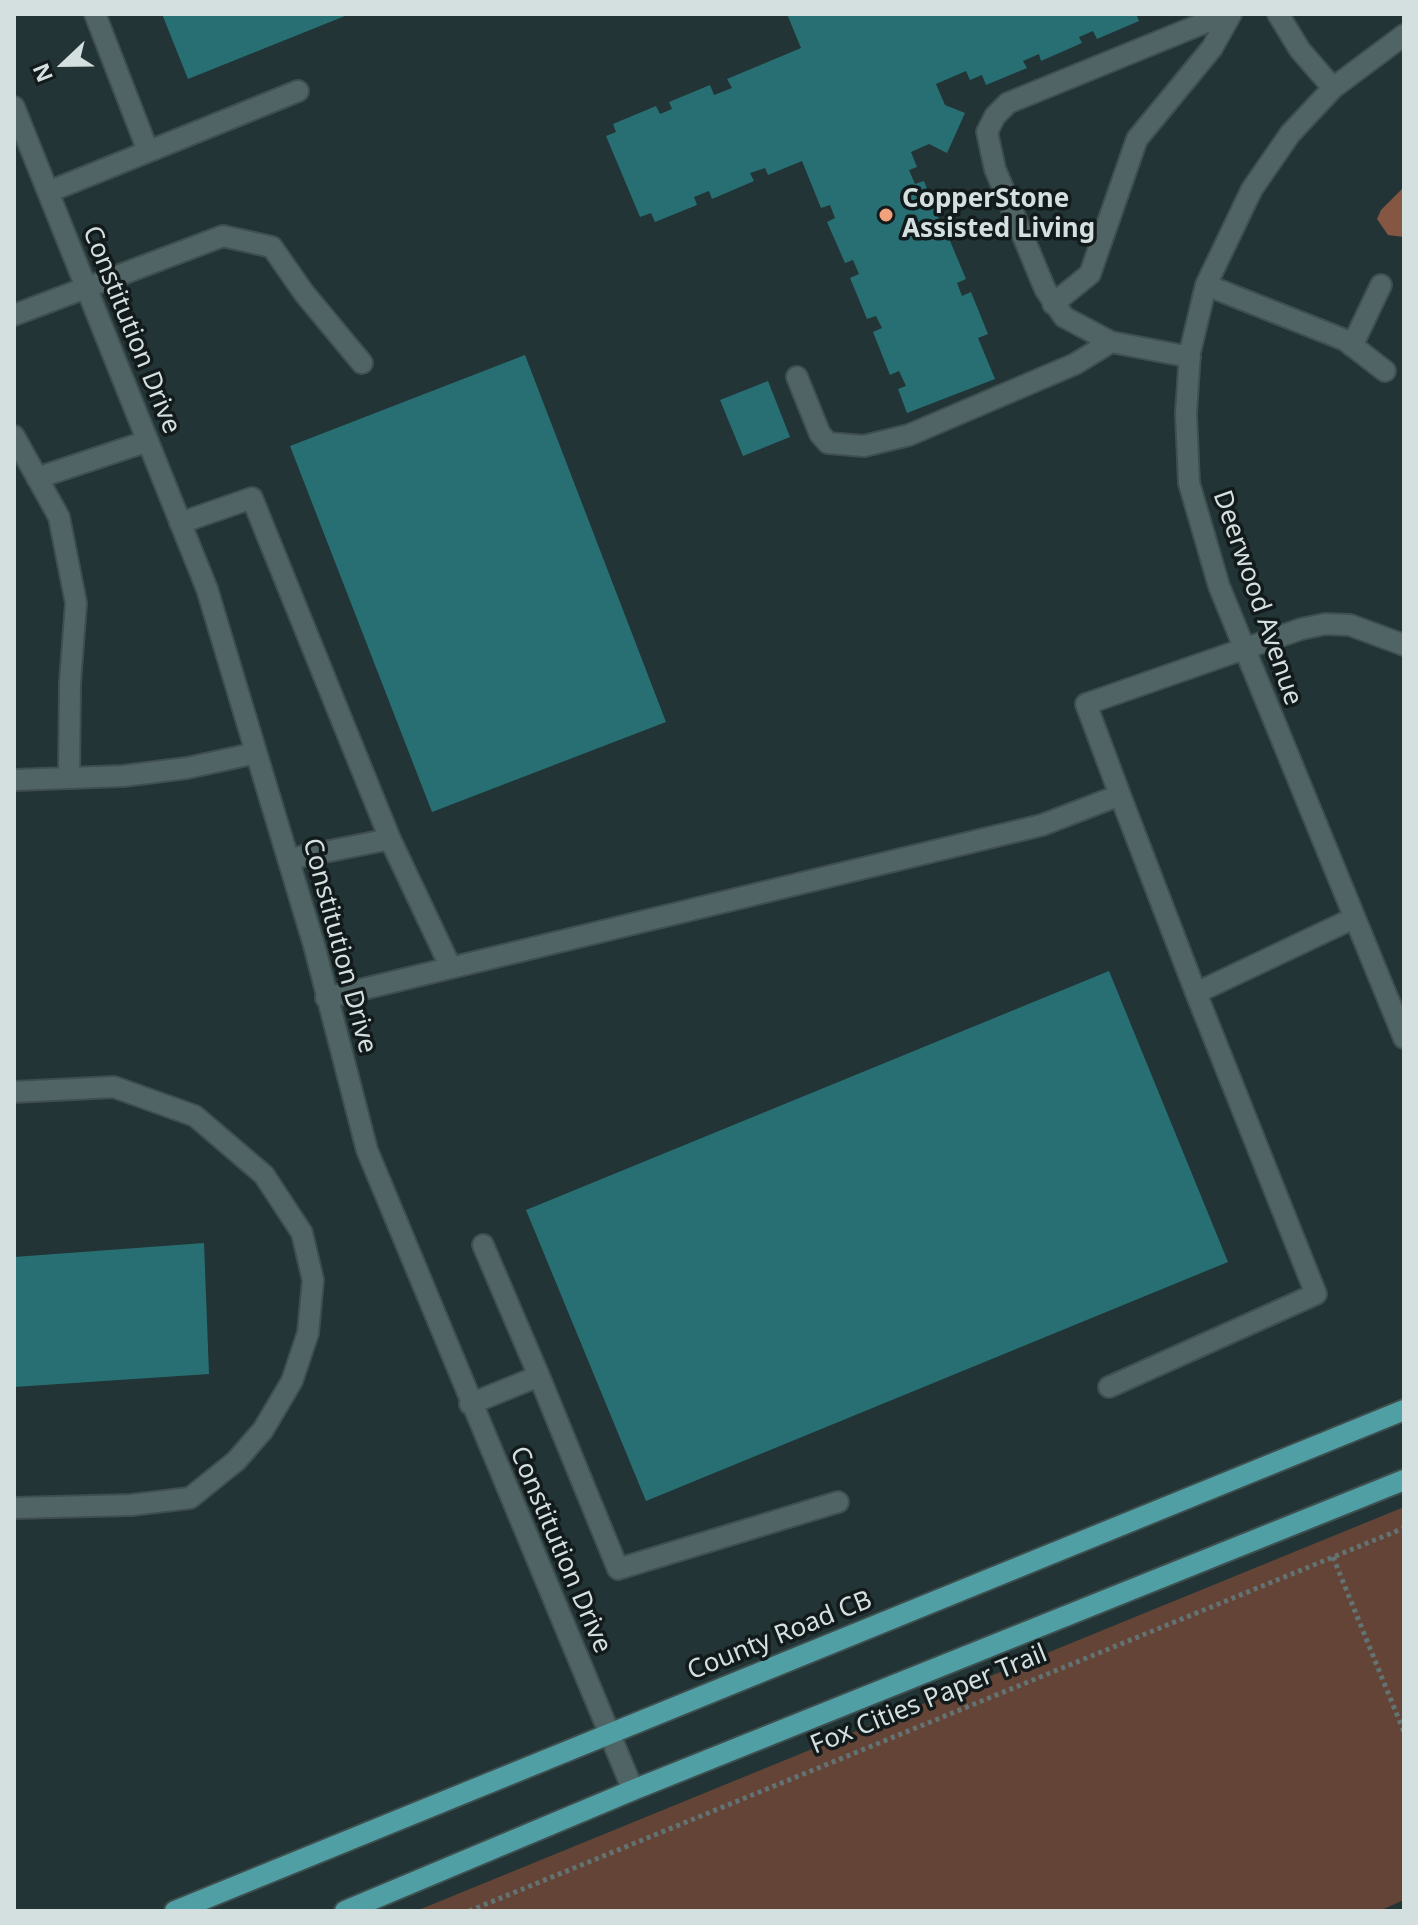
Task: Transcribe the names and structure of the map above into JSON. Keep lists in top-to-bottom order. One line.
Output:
{"streets":{"main road":["County Road CB"],"street":["Constitution Drive","Deerwood Avenue"],"path":["Fox Cities Paper Trail"]},"crossings":[["Constitution Drive","County Road CB"]],"places":["CopperStone Assisted Living"],"north":"left"}
